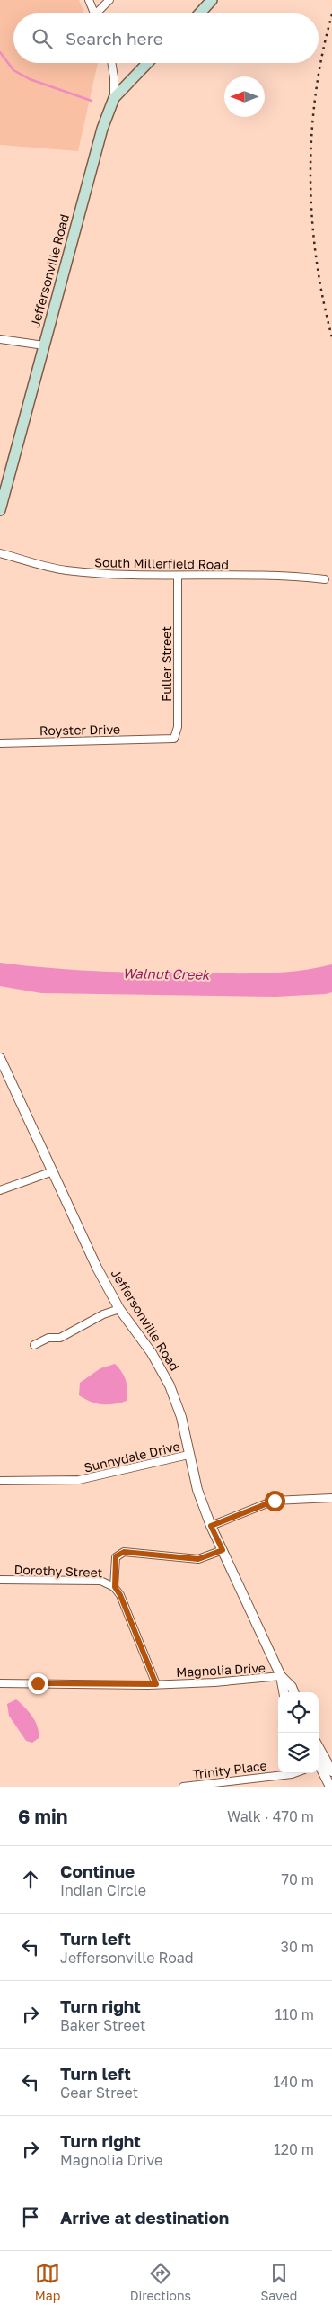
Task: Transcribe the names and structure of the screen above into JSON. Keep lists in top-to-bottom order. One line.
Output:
{"streets":{"main road":["Jeffersonville Road"],"street":["South Millerfield Road","Fuller Street","Royster Drive","Sunnydale Drive","Dorothy Street","Magnolia Drive","Trinity Place"]},"crossings":[["Jeffersonville Road","Sunnydale Drive"],["Jeffersonville Road","Magnolia Drive"],["South Millerfield Road","Fuller Street"],["Fuller Street","Royster Drive"]],"water":["Walnut Creek"],"north":"left","page":{"search":"Search here","heading":["6 min","Walk · 470 m"],"list":[["Continue","Indian Circle","70 m"],["Turn left","Jeffersonville Road","30 m"],["Turn right","Baker Street","110 m"],["Turn left","Gear Street","140 m"],["Turn right","Magnolia Drive","120 m"],"Arrive at destination"],"nav":["Map","Directions","Saved"]}}
